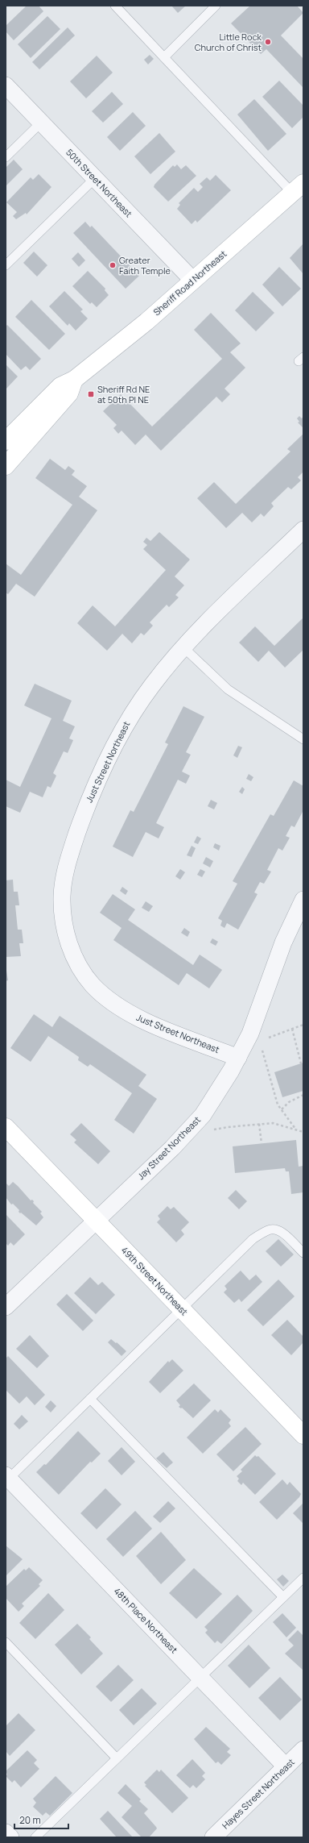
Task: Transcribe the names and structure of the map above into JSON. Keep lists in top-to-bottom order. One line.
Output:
{"streets":{"street":["50th Street Northeast","Sheriff Road Northeast","Just Street Northeast","Jay Street Northeast","49th Street Northeast","48th Place Northeast","Hayes Street Northeast"]},"crossings":[["50th Street Northeast","Sheriff Road Northeast"],["Just Street Northeast","Jay Street Northeast"],["Jay Street Northeast","49th Street Northeast"],["48th Place Northeast","Hayes Street Northeast"]],"places":{"other":["Little Rock Church of Christ","Greater Faith Temple"],"transit":["Sheriff Rd NE at 50th Pl NE"]},"scale_bar":"20 m"}
